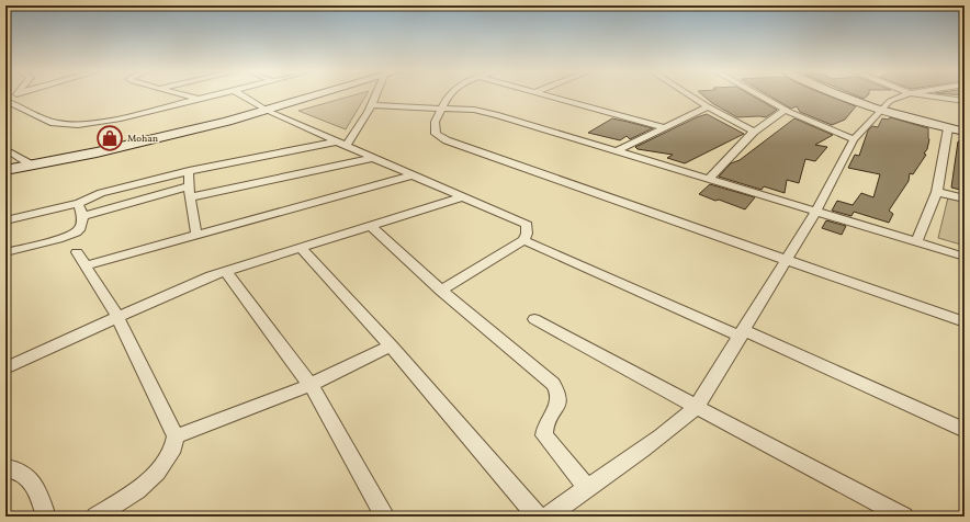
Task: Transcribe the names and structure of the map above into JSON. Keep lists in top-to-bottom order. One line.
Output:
{"places":{"shop":["Mohan"]}}
